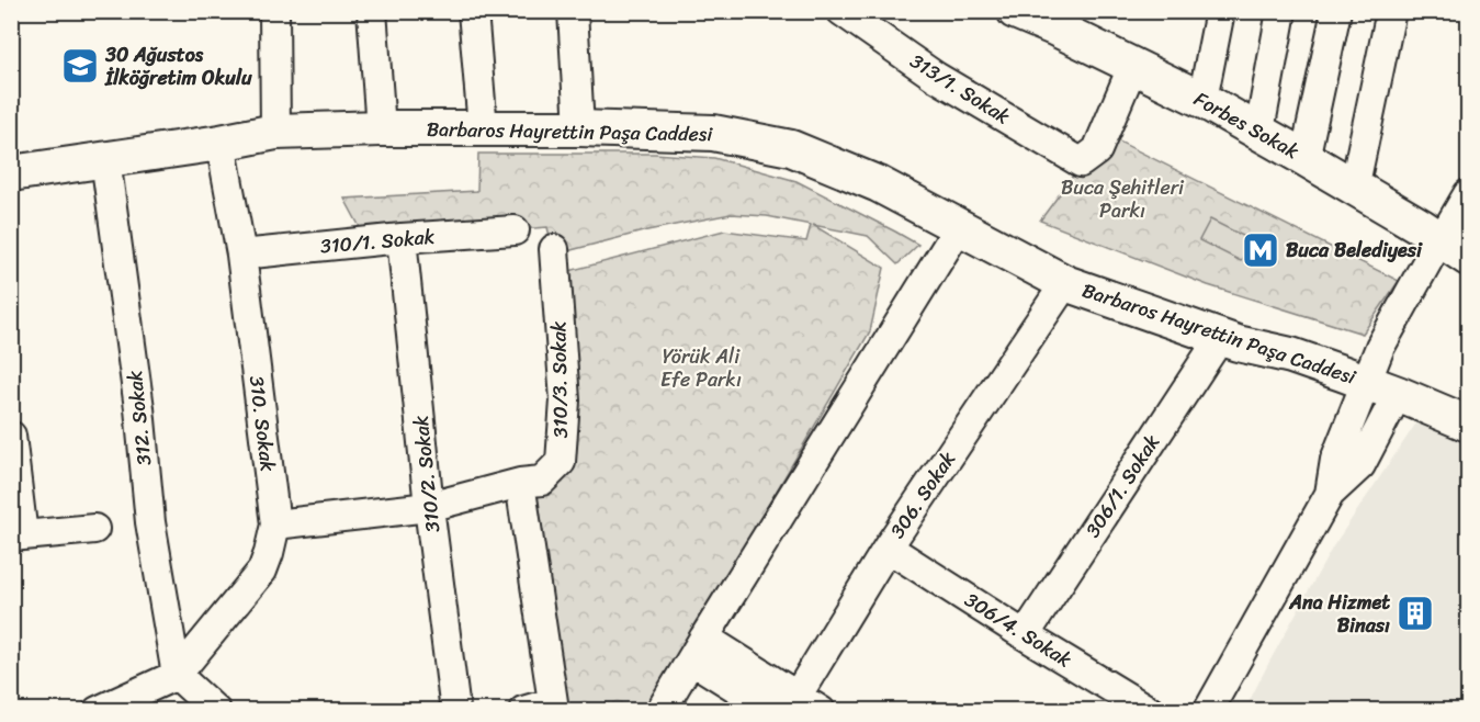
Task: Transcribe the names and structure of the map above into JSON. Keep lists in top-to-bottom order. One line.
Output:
{"streets":{"main road":["Forbes Sokak","Barbaros Hayrettin Paşa Caddesi"],"street":["313/1. Sokak","310/1. Sokak","310/3. Sokak","312. Sokak","310. Sokak","310/2. Sokak","306/1. Sokak","306. Sokak","306/4. Sokak"]},"crossings":[["313/1. Sokak","Forbes Sokak"],["Barbaros Hayrettin Paşa Caddesi","312. Sokak"],["Barbaros Hayrettin Paşa Caddesi","310. Sokak"],["Barbaros Hayrettin Paşa Caddesi","306/1. Sokak"],["Barbaros Hayrettin Paşa Caddesi","306. Sokak"],["310/1. Sokak","310. Sokak"],["310/1. Sokak","310/2. Sokak"],["310/3. Sokak","310. Sokak"],["310/3. Sokak","310/2. Sokak"],["312. Sokak","310. Sokak"],["306/1. Sokak","306/4. Sokak"],["306. Sokak","306/4. Sokak"]],"parks":["Buca Şehitleri Parkı","Yörük Ali Efe Parkı"],"places":{"school or university":["30 Ağustos İlköğretim Okulu"],"metro station":["Buca Belediyesi"],"building":["Ana Hizmet Binası"]}}
